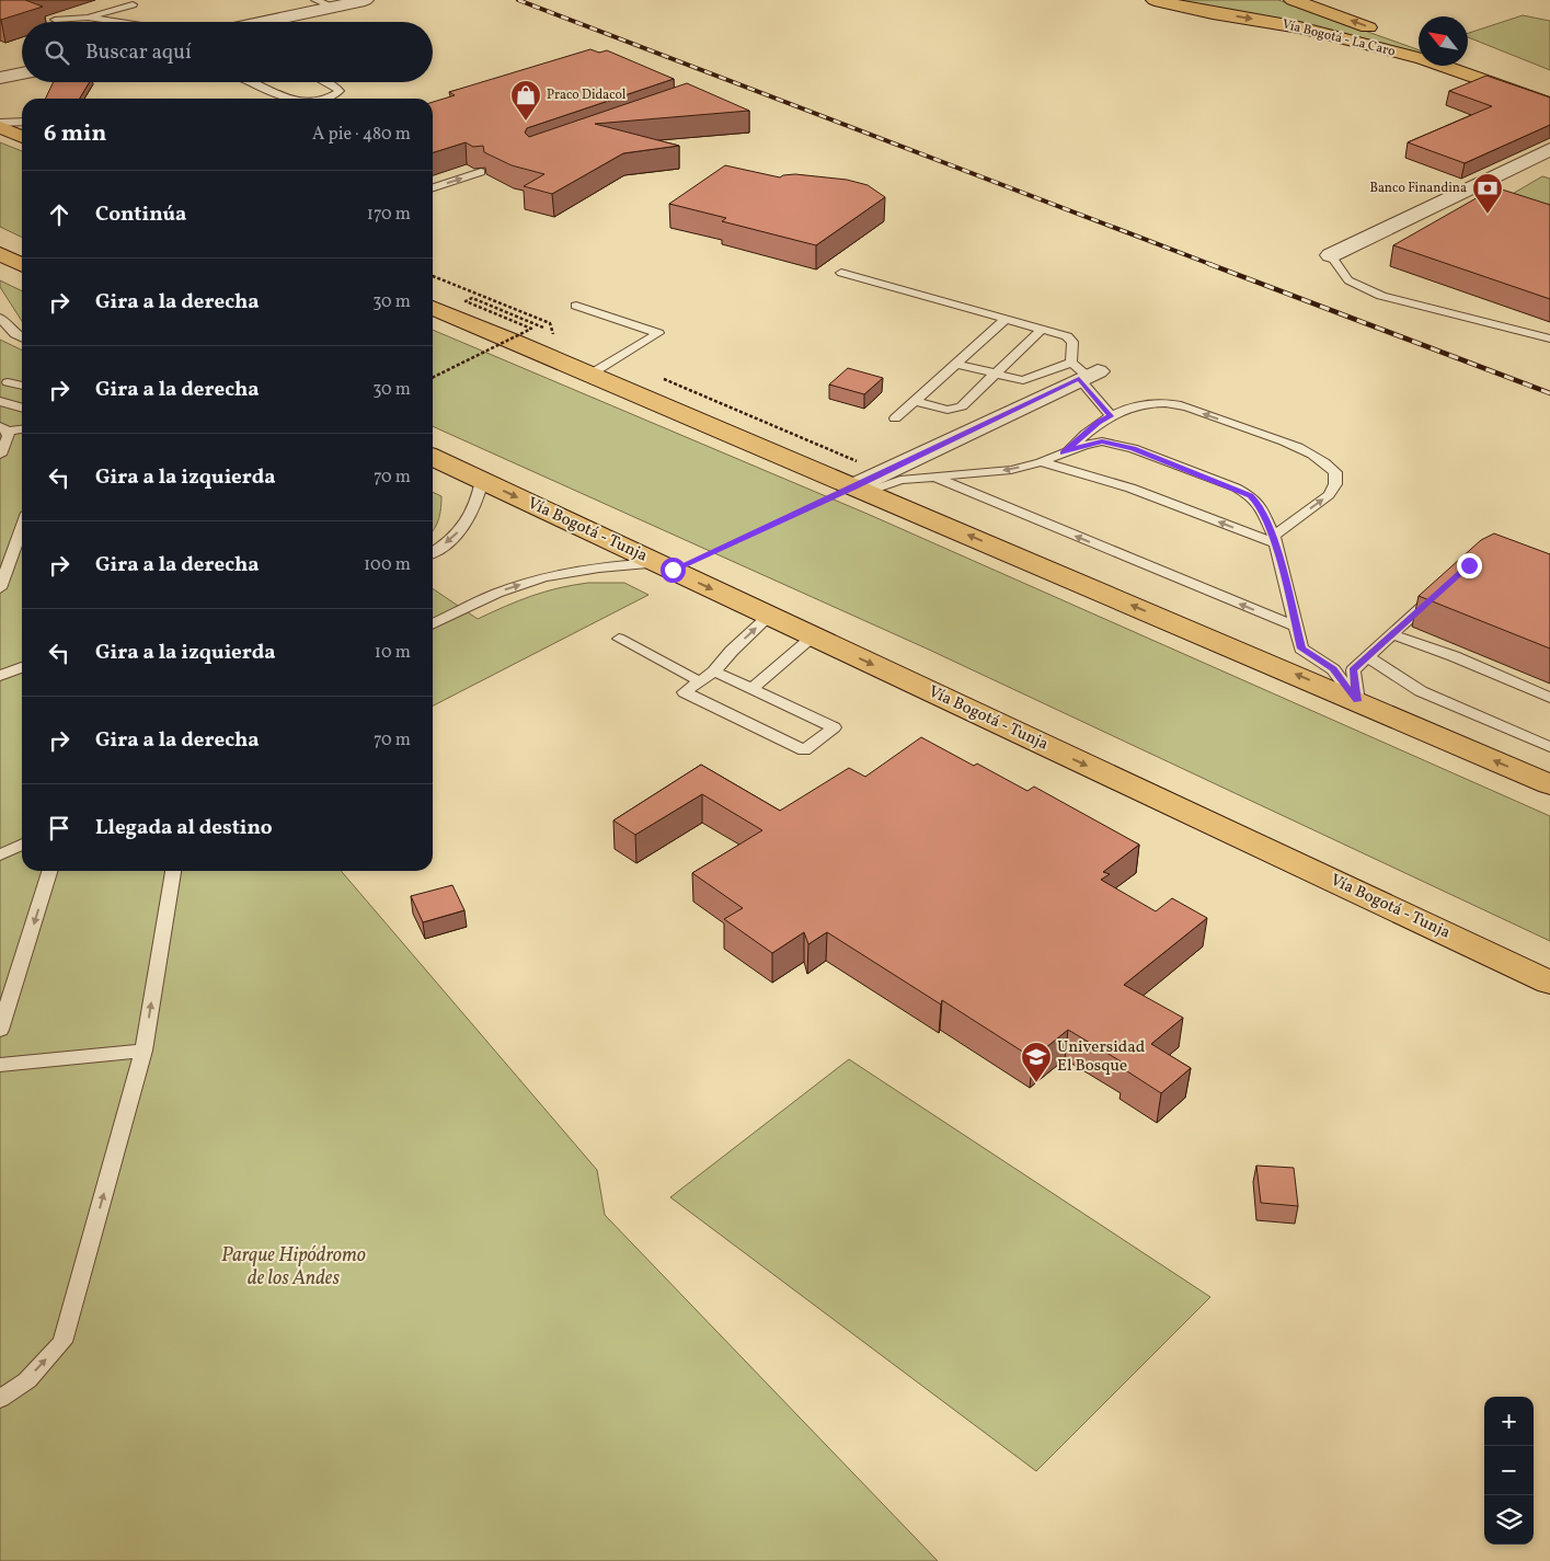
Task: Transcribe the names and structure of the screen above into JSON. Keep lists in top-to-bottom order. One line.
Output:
{"streets":{"main road":["Vía Bogotá - La Caro","Vía Bogotá - Tunja"]},"parks":["Parque Hipódromo de los Andes"],"places":{"shop":["Praco Didacol"],"bank":["Banco Finandina"],"school or university":["Universidad El Bosque"]},"north":"top left","page":{"search":"Buscar aquí","heading":["6 min","A pie · 480 m"],"list":[["Continúa","170 m"],["Gira a la derecha","30 m"],["Gira a la derecha","30 m"],["Gira a la izquierda","70 m"],["Gira a la derecha","100 m"],["Gira a la izquierda","10 m"],["Gira a la derecha","70 m"],"Llegada al destino"],"map_buttons":["+","−"]}}
